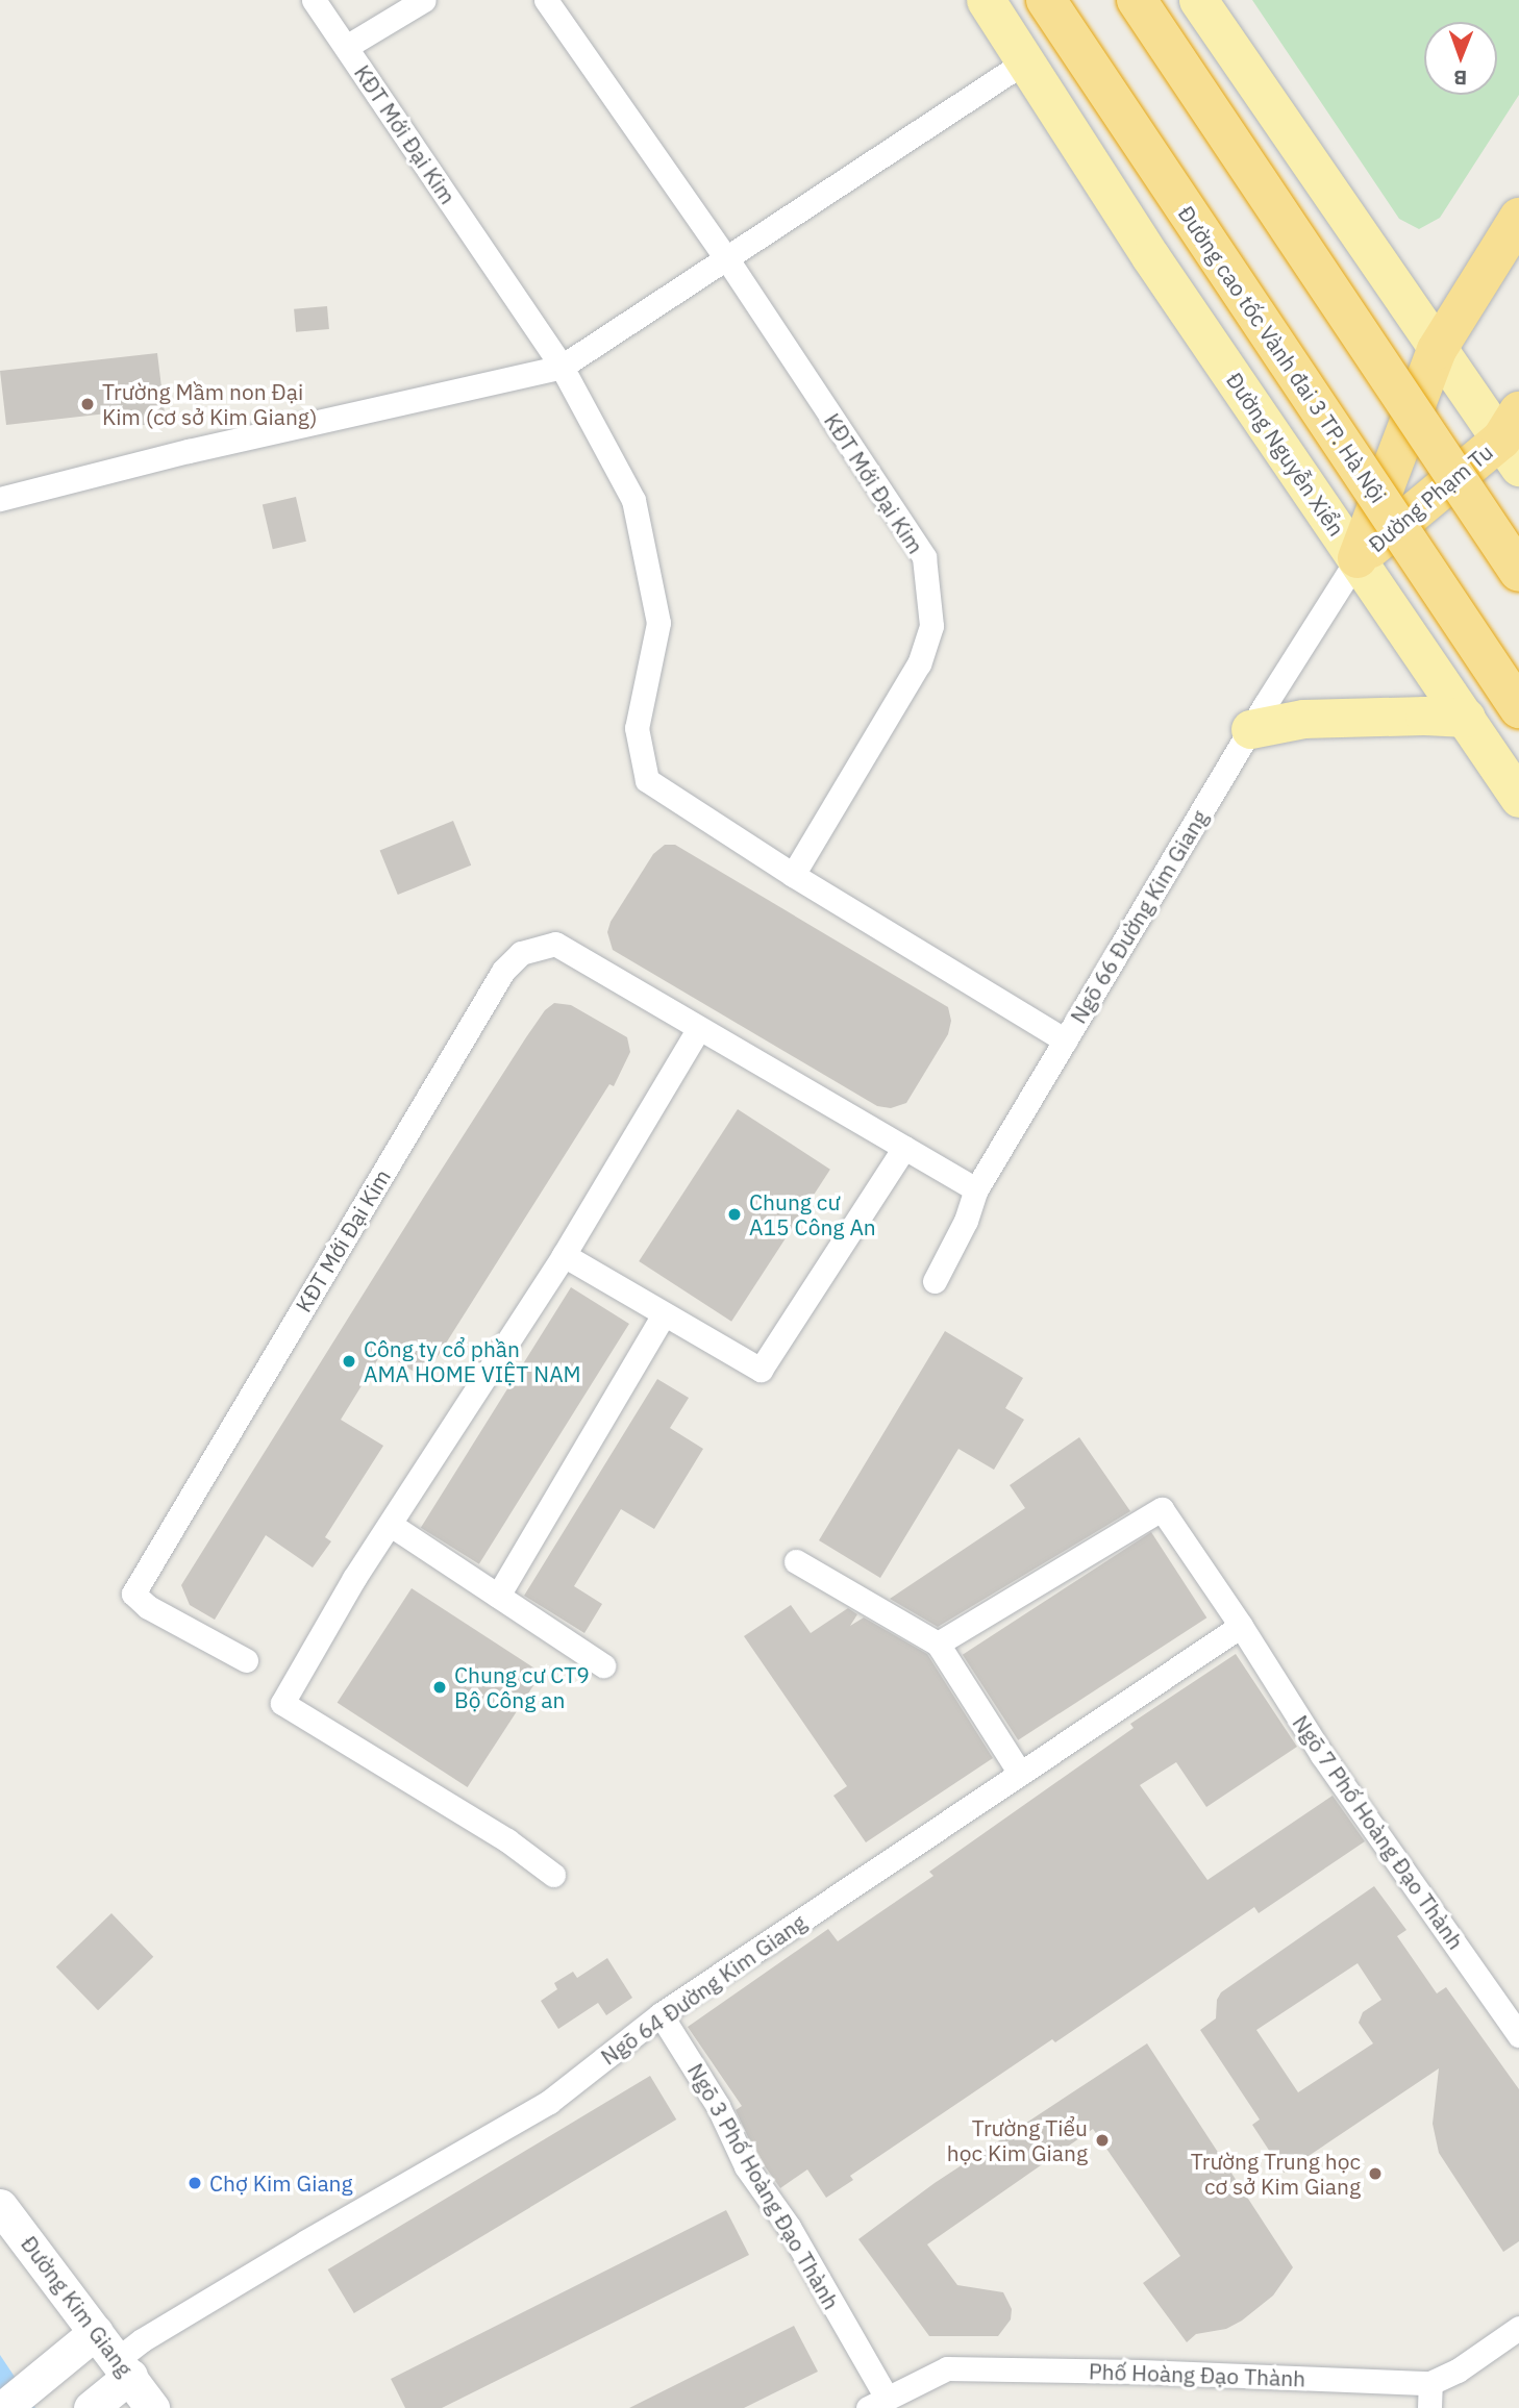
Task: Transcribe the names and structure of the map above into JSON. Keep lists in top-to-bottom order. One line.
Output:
{"streets":{"highway":["Đường cao tốc Vành đai 3 TP. Hà Nội","Đường Phạm Tu"],"main road":["Đường Nguyễn Xiển","Đường Kim Giang"],"street":["KĐT Mới Đại Kim","Ngõ 66 Đường Kim Giang","Ngõ 7 Phố Hoàng Đạo Thành","Ngõ 64 Đường Kim Giang","Ngõ 3 Phố Hoàng Đạo Thành","Phố Hoàng Đạo Thành"]},"crossings":[["KĐT Mới Đại Kim","Ngõ 66 Đường Kim Giang"],["Đường Nguyễn Xiển","Đường Phạm Tu"],["Đường Nguyễn Xiển","Ngõ 66 Đường Kim Giang"],["Đường Phạm Tu","Ngõ 66 Đường Kim Giang"],["Ngõ 7 Phố Hoàng Đạo Thành","Ngõ 64 Đường Kim Giang"],["Ngõ 64 Đường Kim Giang","Ngõ 3 Phố Hoàng Đạo Thành"],["Ngõ 64 Đường Kim Giang","Đường Kim Giang"],["Ngõ 3 Phố Hoàng Đạo Thành","Phố Hoàng Đạo Thành"]],"places":["Trường Mầm non Đại Kim (cơ sở Kim Giang)","Chung cư A15 Công An","Công ty cổ phần AMA HOME VIỆT NAM","Chung cư CT9 Bộ Công an","Trường Tiểu học Kim Giang","Trường Trung học cơ sở Kim Giang","Chợ Kim Giang"],"north":"bottom"}
